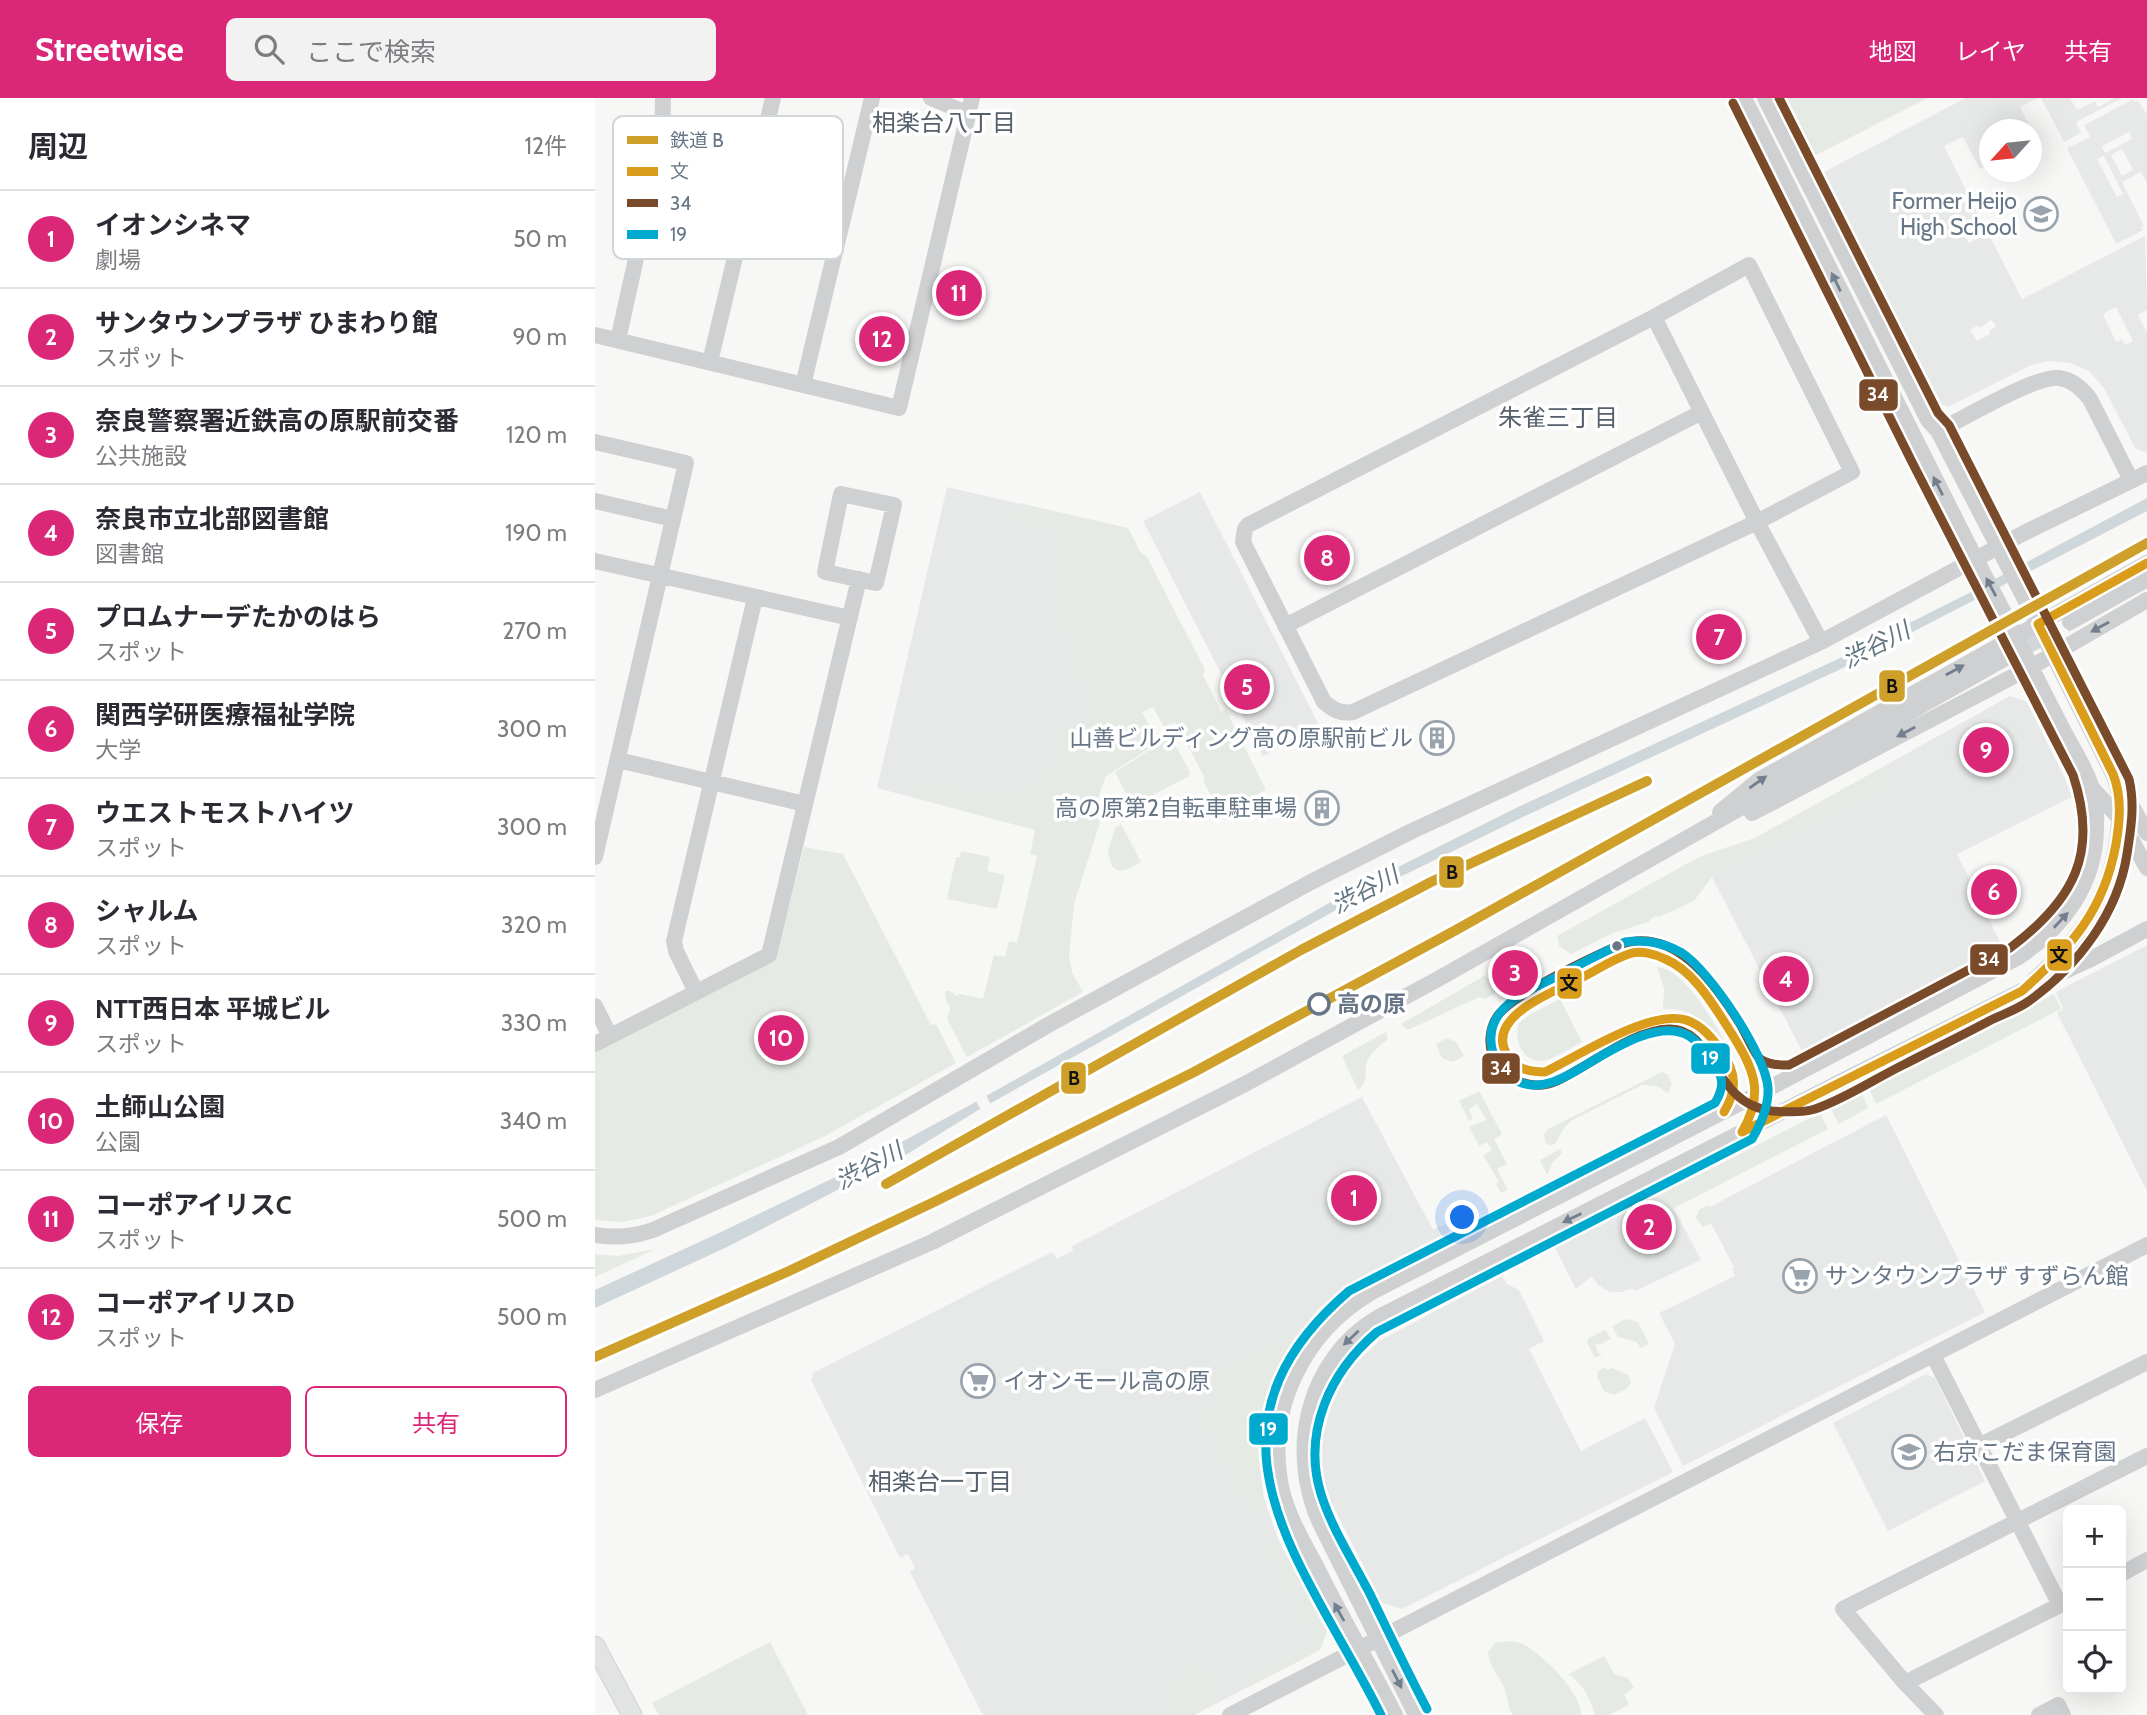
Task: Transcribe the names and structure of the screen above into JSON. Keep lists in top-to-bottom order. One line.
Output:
{"districts":["相楽台八丁目","朱雀三丁目","相楽台一丁目"],"water":["渋谷川"],"places":{"school or university":["Former Heijo High School","右京こだま保育園"],"building":["山善ビルディング高の原駅前ビル","高の原第2自転車駐車場"],"other":["高の原"],"supermarket":["サンタウンプラザ すずらん館","イオンモール高の原"]},"lines":["transit line 34","rail line B","transit line 文","transit line 19"],"legend":["鉄道 B","文","34","19"],"north":"bottom left","page":{"header":"Streetwise","search":"ここで検索","nav":["地図","レイヤ","共有"],"heading":["周辺","12件"],"list":[{"mark":"1","name":"イオンシネマ","note":"劇場","value":"50 m"},{"mark":"2","name":"サンタウンプラザ ひまわり館","note":"スポット","value":"90 m"},{"mark":"3","name":"奈良警察署近鉄高の原駅前交番","note":"公共施設","value":"120 m"},{"mark":"4","name":"奈良市立北部図書館","note":"図書館","value":"190 m"},{"mark":"5","name":"プロムナーデたかのはら","note":"スポット","value":"270 m"},{"mark":"6","name":"関西学研医療福祉学院","note":"大学","value":"300 m"},{"mark":"7","name":"ウエストモストハイツ","note":"スポット","value":"300 m"},{"mark":"8","name":"シャルム","note":"スポット","value":"320 m"},{"mark":"9","name":"NTT西日本 平城ビル","note":"スポット","value":"330 m"},{"mark":"10","name":"土師山公園","note":"公園","value":"340 m"},{"mark":"11","name":"コーポアイリスC","note":"スポット","value":"500 m"},{"mark":"12","name":"コーポアイリスD","note":"スポット","value":"500 m"}],"pins":["11","12","8","7","5","9","6","3","4","10","1","2"],"buttons":["保存","共有"],"map_buttons":["+","−"]}}
